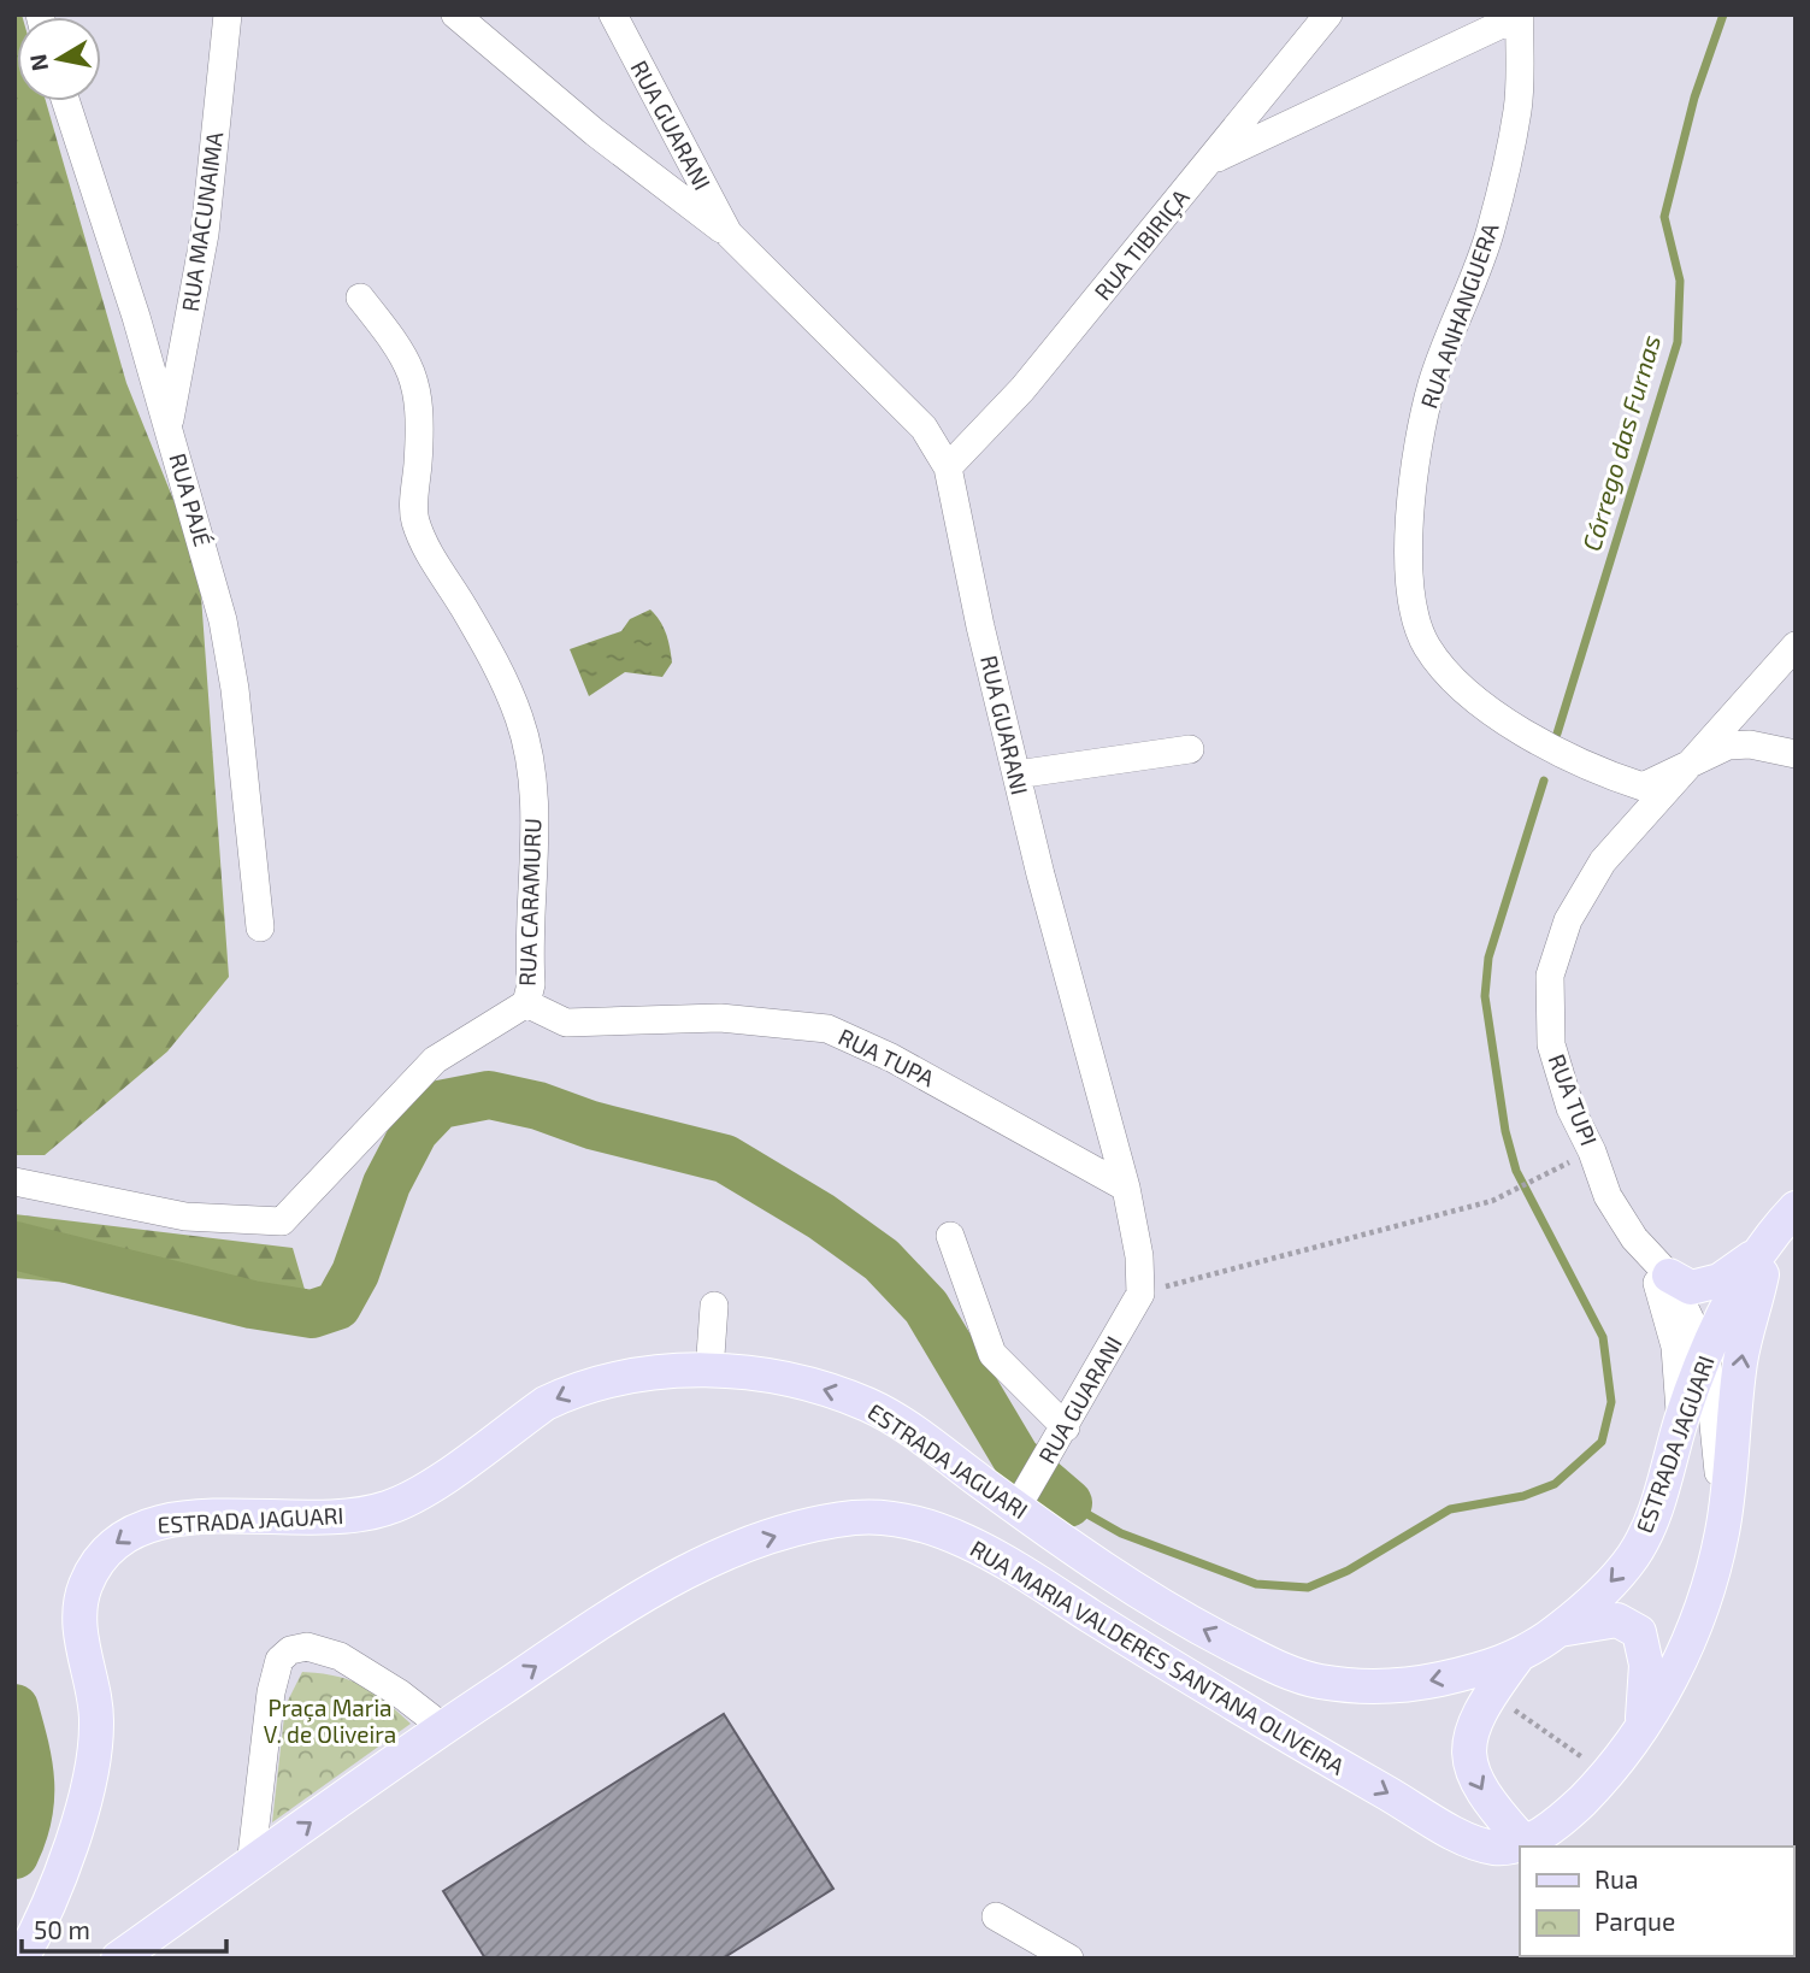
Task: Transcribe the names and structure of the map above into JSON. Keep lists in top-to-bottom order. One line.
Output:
{"streets":{"main road":["ESTRADA JAGUARI","RUA MARIA VALDERES SANTANA OLIVEIRA"],"street":["RUA GUARANI","RUA MACUNAIMA","RUA TIBIRIÇA","RUA ANHANGUERA","RUA PAJÉ","RUA CARAMURU","RUA TUPA","RUA TUPI"]},"crossings":[["RUA GUARANI","RUA TIBIRIÇA"],["RUA GUARANI","RUA TUPA"],["RUA GUARANI","ESTRADA JAGUARI"],["RUA MACUNAIMA","RUA PAJÉ"],["RUA ANHANGUERA","RUA TUPI"],["RUA CARAMURU","RUA TUPA"],["RUA TUPI","ESTRADA JAGUARI"]],"one_way":["RUA MARIA VALDERES SANTANA OLIVEIRA"],"water":["Córrego das Furnas"],"parks":["Praça Maria V. de Oliveira"],"legend":["Rua","Parque"],"scale_bar":"50 m","north":"left"}
